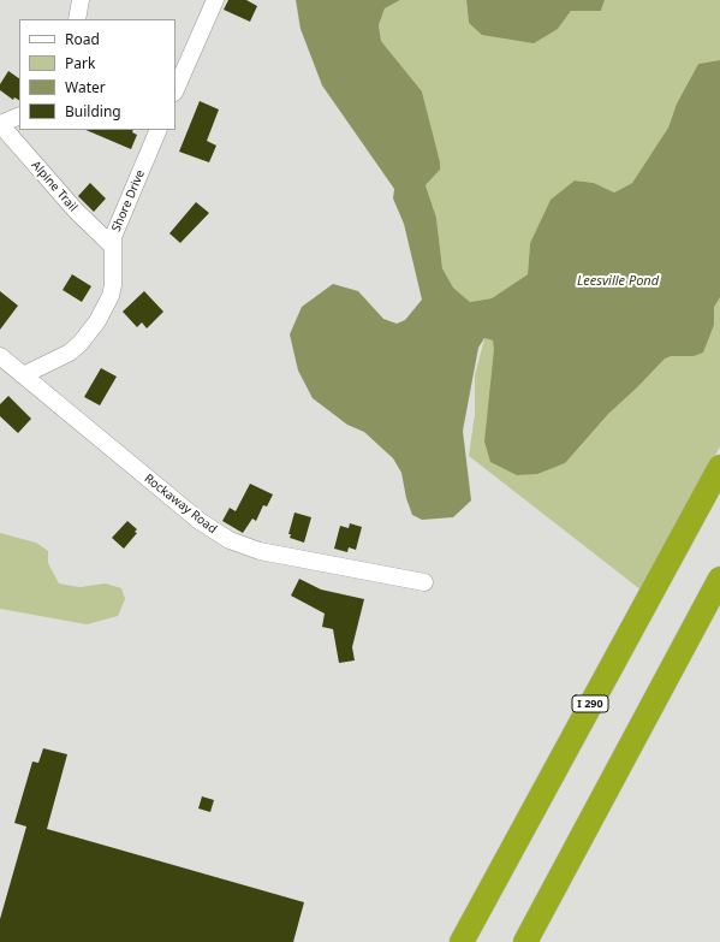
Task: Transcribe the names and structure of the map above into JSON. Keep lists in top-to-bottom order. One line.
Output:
{"streets":{"highway":["I 290"],"street":["Alpine Trail","Shore Drive","Rockaway Road"]},"crossings":[["Alpine Trail","Shore Drive"],["Shore Drive","Rockaway Road"]],"water":["Leesville Pond"],"legend":["Road","Park","Water","Building"]}
